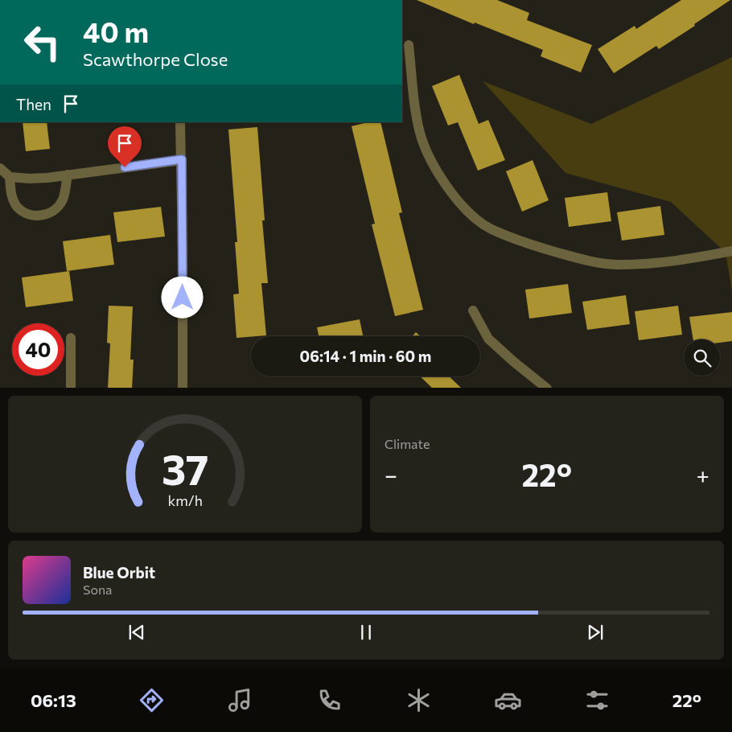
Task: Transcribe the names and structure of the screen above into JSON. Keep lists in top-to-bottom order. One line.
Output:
{"page":{"turn":["40 m","Scawthorpe Close"],"then":"Then","limit":"40","trip":"06:14 · 1 min · 60 m","tile":"Climate","heat":["−","22°","+"],"song":["Blue Orbit","Sona"],"tabs":["06:13","22°"],"gauge":["37","km/h"]}}
